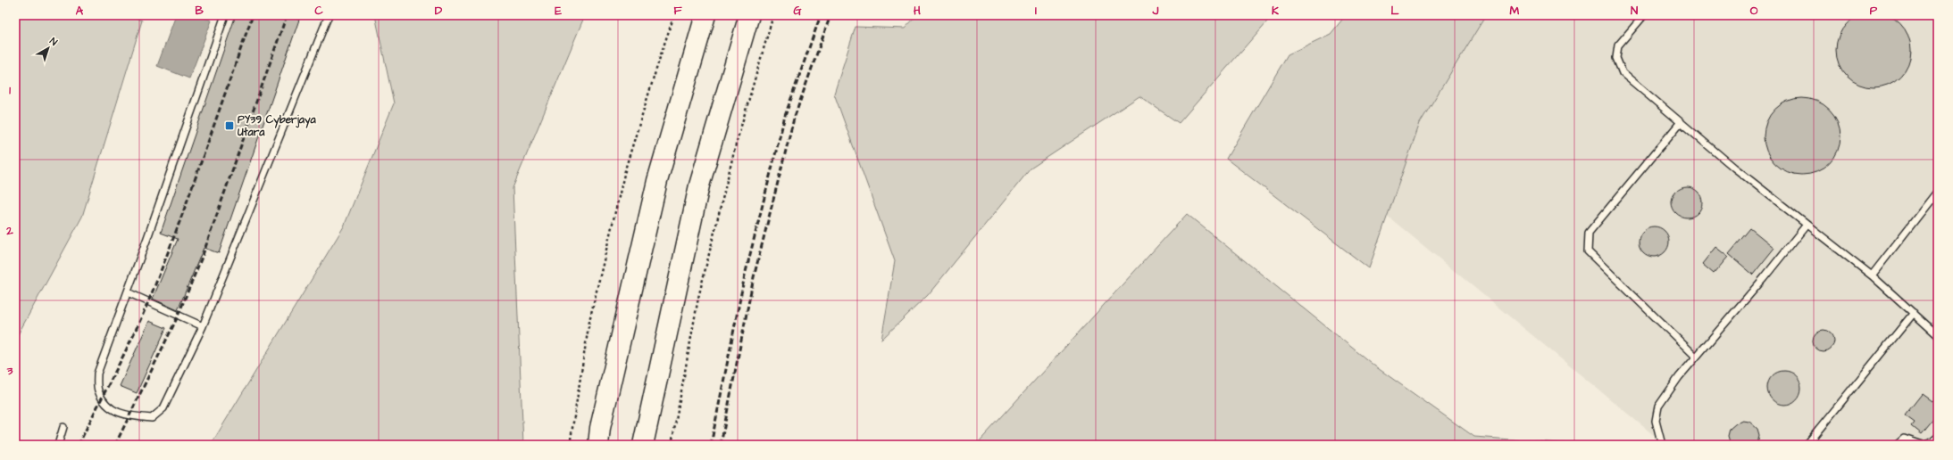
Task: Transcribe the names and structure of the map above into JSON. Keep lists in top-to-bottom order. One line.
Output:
{"places":{"transit":["PY39 Cyberjaya Utara"]},"north":"top right","grid":{"columns":["A","B","C","D","E","F","G","H","I","J","K","L","M","N","O","P"],"rows":["1","2","3"]}}
